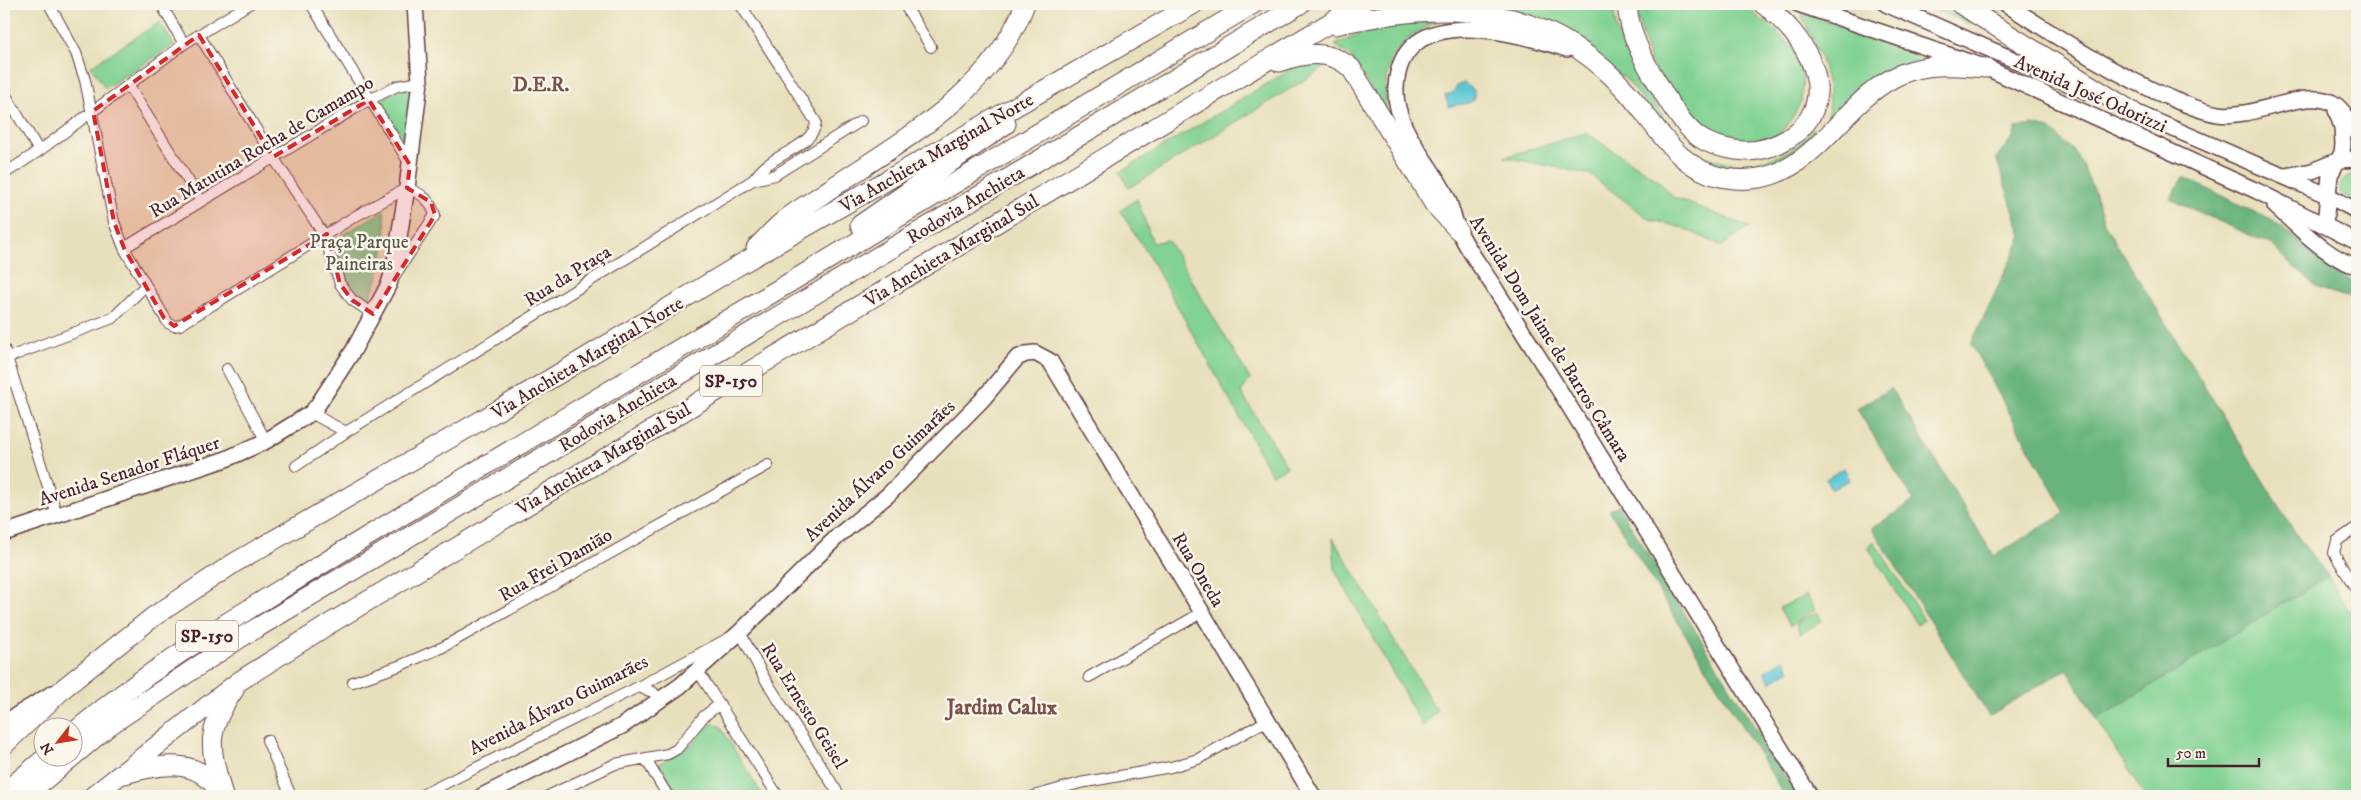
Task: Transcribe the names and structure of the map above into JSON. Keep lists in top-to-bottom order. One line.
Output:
{"streets":{"highway":["Via Anchieta Marginal Norte","Rodovia Anchieta","Via Anchieta Marginal Sul","SP-150"],"street":["Avenida José Odorizzi","Rua Matutina Rocha de Camampo","Rua da Praça","Avenida Dom Jaime de Barros Câmara","Avenida Senador Fláquer","Avenida Álvaro Guimarães","Rua Frei Damião","Rua Oneda","Rua Ernesto Geisel"]},"crossings":[["Avenida Álvaro Guimarães","Rua Oneda"],["Avenida Álvaro Guimarães","Rua Ernesto Geisel"]],"districts":["D.E.R.","Jardim Calux"],"parks":["Praça Parque Paineiras"],"scale_bar":"50 m","north":"bottom left"}
